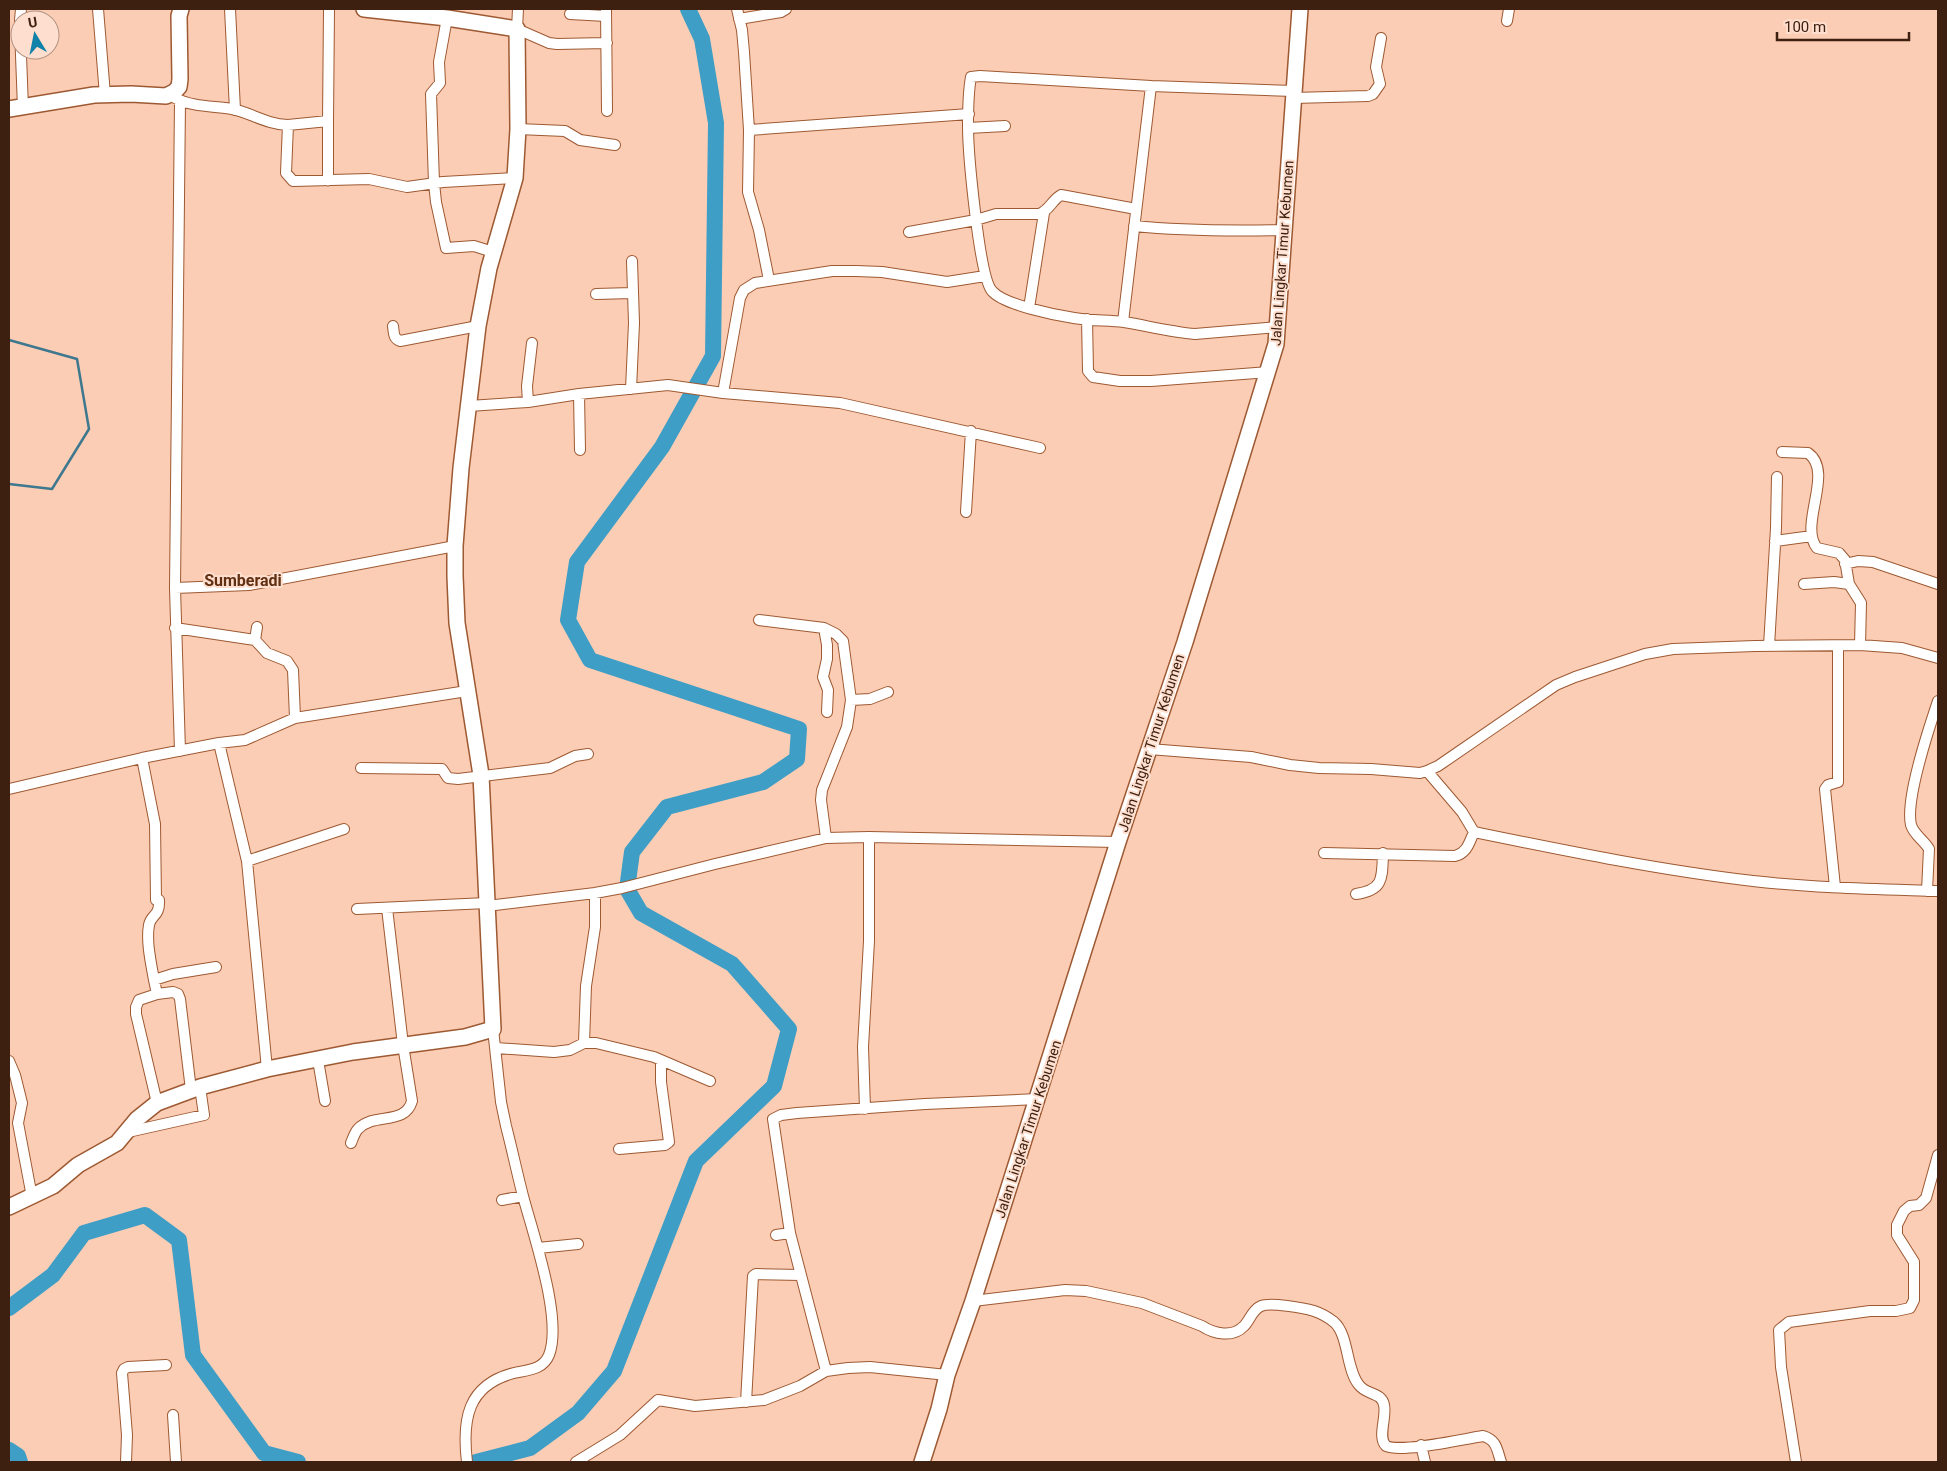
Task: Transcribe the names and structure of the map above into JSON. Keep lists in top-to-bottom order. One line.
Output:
{"streets":{"street":["Jalan Lingkar Timur Kebumen"]},"districts":["Sumberadi"],"scale_bar":"100 m","north":"top"}
